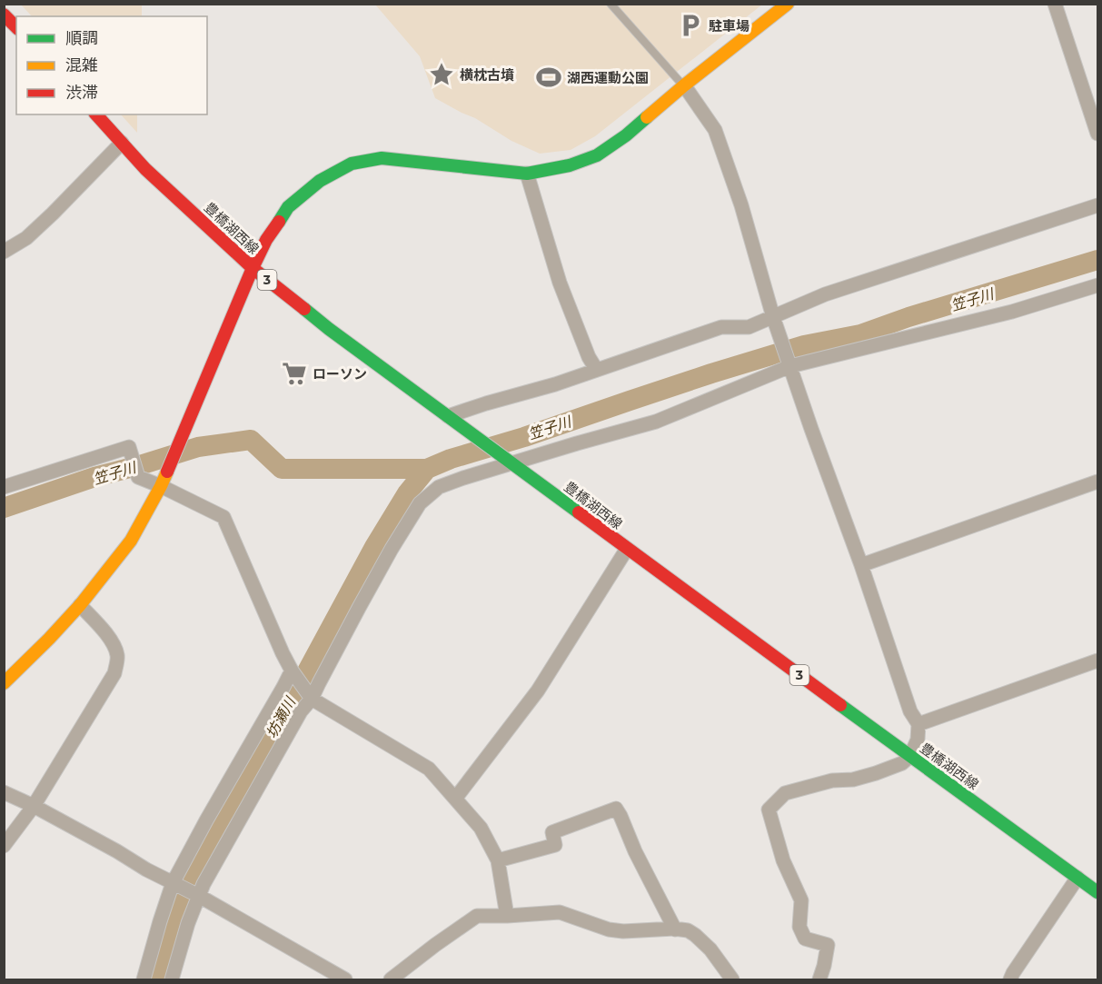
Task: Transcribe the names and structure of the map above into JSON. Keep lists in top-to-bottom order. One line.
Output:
{"streets":{"main road":["豊橋湖西線","3"]},"water":["笠子川","坊瀬川"],"places":{"parking":["駐車場"],"place":["横枕古墳"],"sports":["湖西運動公園"],"supermarket":["ローソン"]},"legend":["順調","混雑","渋滞"]}
